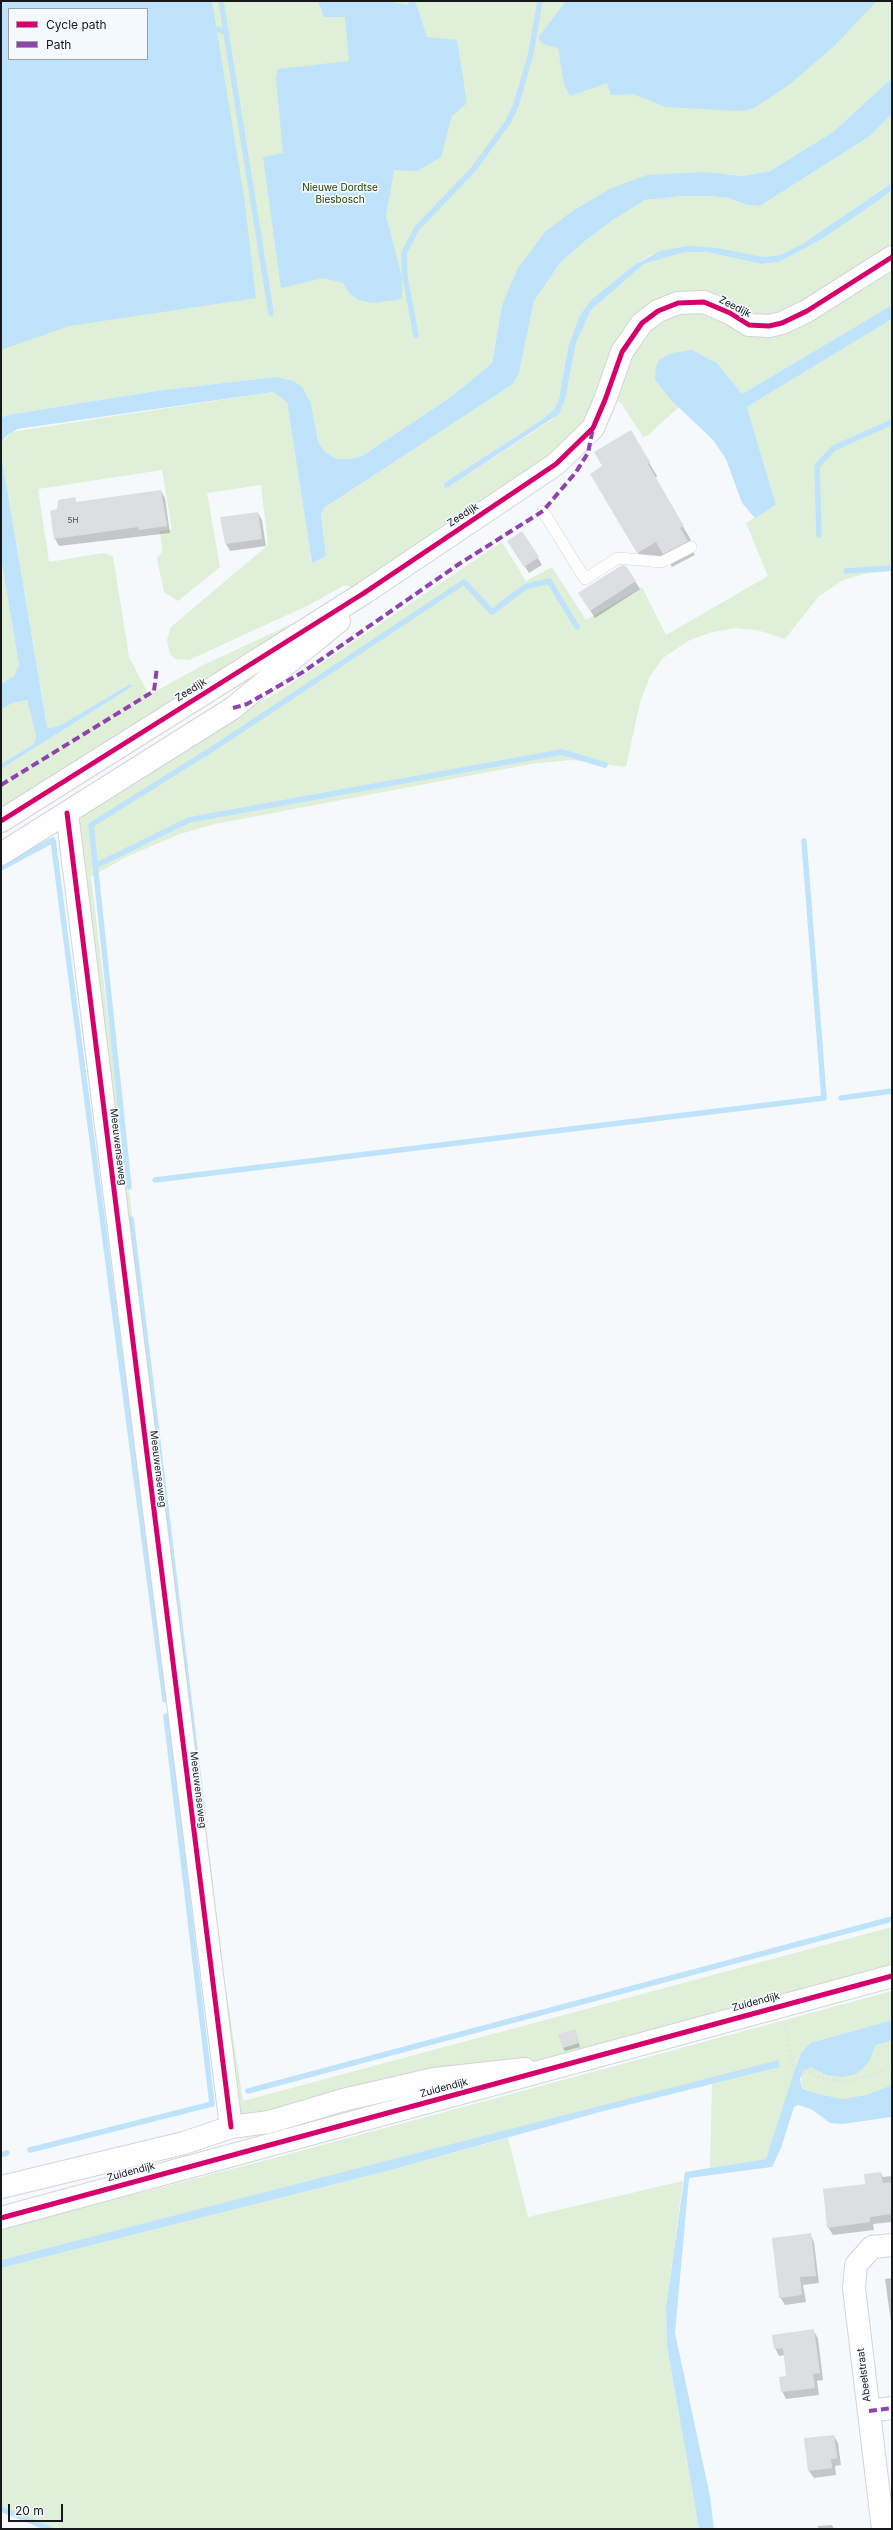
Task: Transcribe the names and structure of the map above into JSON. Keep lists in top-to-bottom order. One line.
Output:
{"streets":{"street":["Zeedijk","Meeuwenseweg","Zuidendijk","Abeelstraat"]},"crossings":[["Zeedijk","Meeuwenseweg"]],"parks":["Nieuwe Dordtse Biesbosch"],"house_numbers":["5H"],"legend":["Cycle path","Path"],"scale_bar":"20 m"}
